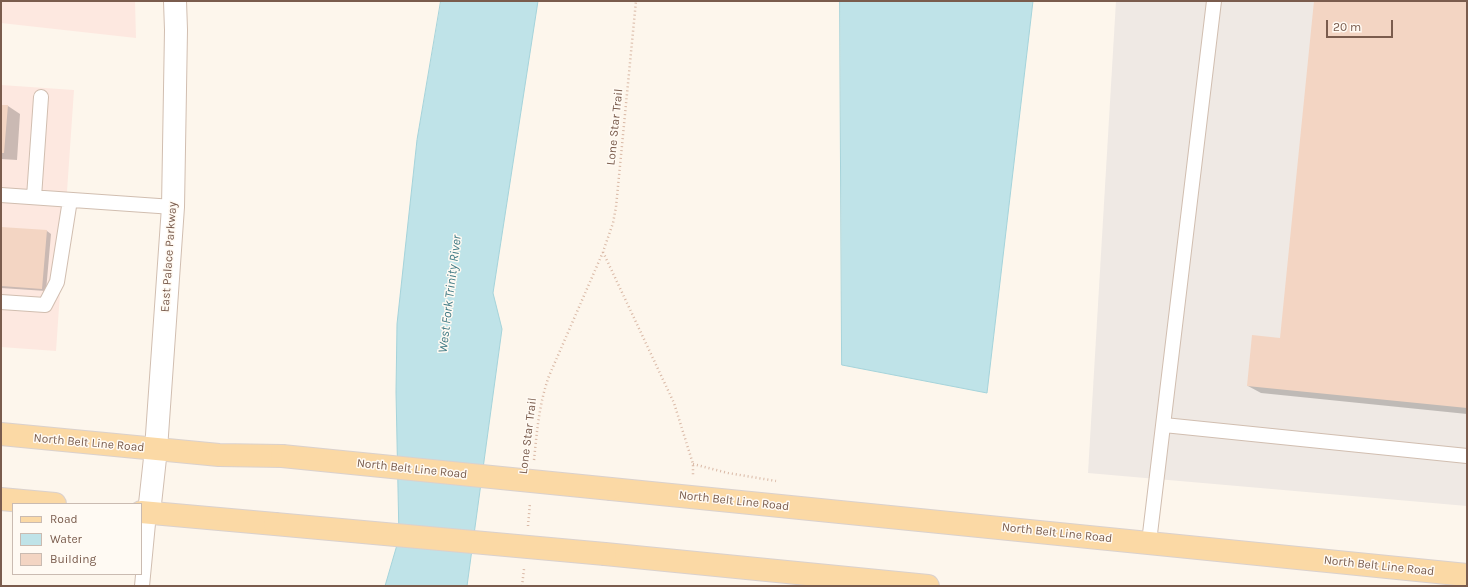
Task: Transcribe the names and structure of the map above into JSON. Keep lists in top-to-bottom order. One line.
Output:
{"streets":{"main road":["North Belt Line Road"],"street":["East Palace Parkway"],"path":["Lone Star Trail"]},"crossings":[["East Palace Parkway","North Belt Line Road"]],"water":["West Fork Trinity River"],"legend":["Road","Water","Building"],"scale_bar":"20 m"}
